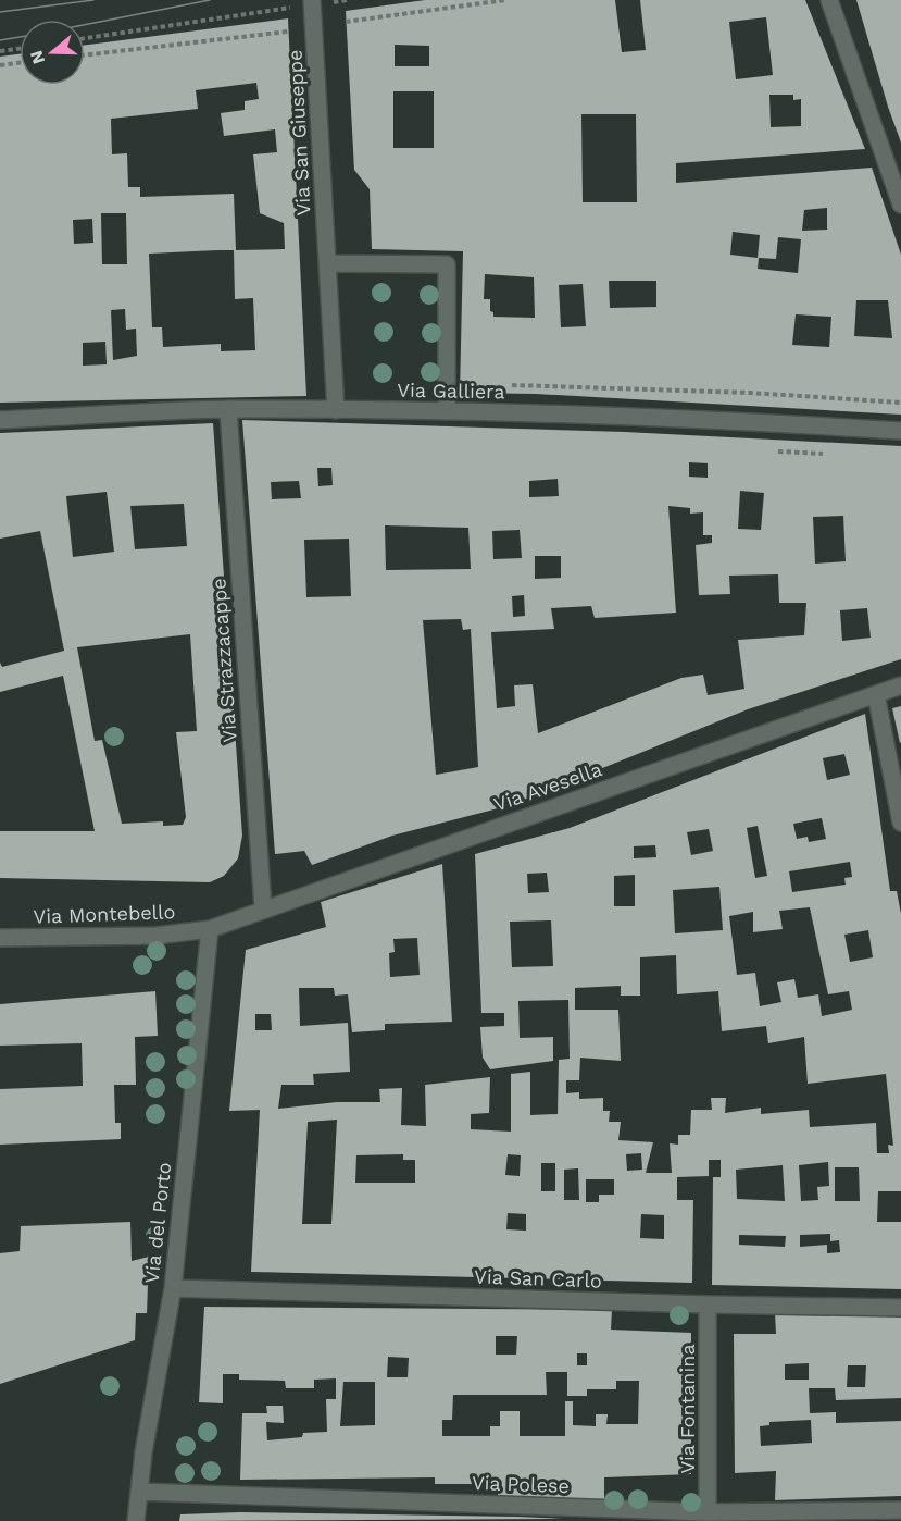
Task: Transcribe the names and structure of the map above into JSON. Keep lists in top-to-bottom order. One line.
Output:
{"streets":{"street":["Via San Giuseppe","Via Galliera","Via Strazzacappe","Via Avesella","Via Montebello","Via del Porto","Via San Carlo","Via Fontanina","Via Polese"]},"crossings":[["Via San Giuseppe","Via Galliera"],["Via Galliera","Via Strazzacappe"],["Via Strazzacappe","Via Avesella"],["Via Avesella","Via Montebello"],["Via Avesella","Via del Porto"],["Via Montebello","Via del Porto"],["Via del Porto","Via San Carlo"],["Via del Porto","Via Polese"],["Via San Carlo","Via Fontanina"],["Via Fontanina","Via Polese"]],"north":"left"}
